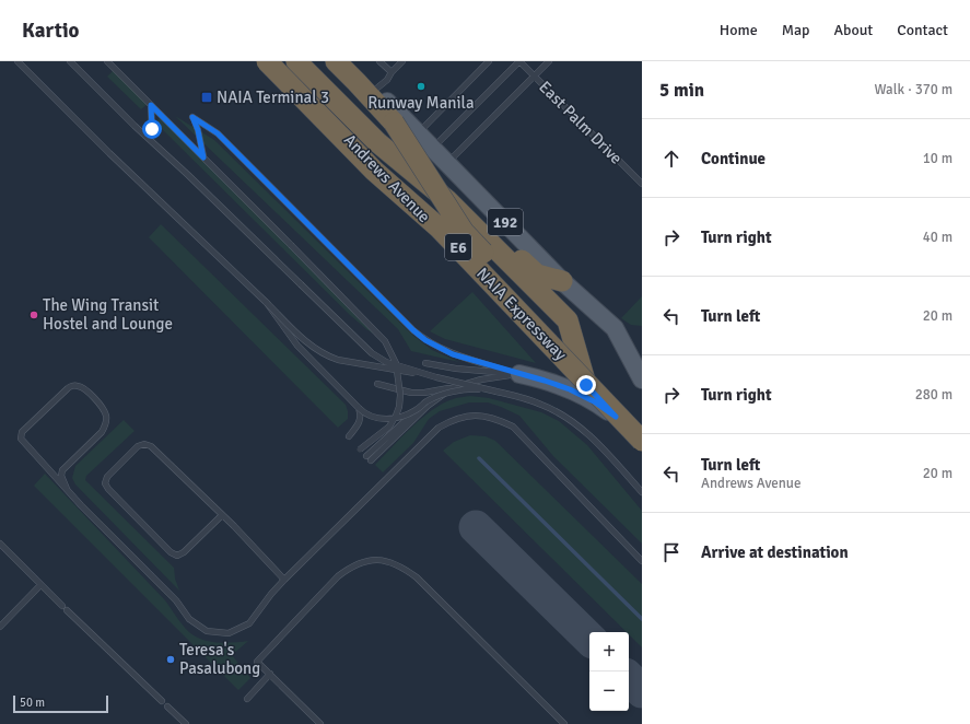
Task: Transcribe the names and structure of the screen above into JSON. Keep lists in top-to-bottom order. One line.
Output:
{"streets":{"highway":["E6","NAIA Expressway"],"main road":["Andrews Avenue","192"],"lane":["East Palm Drive"]},"places":{"other":["Runway Manila","The Wing Transit Hostel and Lounge","Teresa's Pasalubong"],"transit":["NAIA Terminal 3"]},"scale_bar":"50 m","page":{"header":"Kartio","nav":["Home","Map","About","Contact"],"heading":["5 min","Walk · 370 m"],"list":[["Continue","10 m"],["Turn right","40 m"],["Turn left","20 m"],["Turn right","280 m"],["Turn left","Andrews Avenue","20 m"],"Arrive at destination"],"map_buttons":["+","−"],"scale":"50 m"}}
